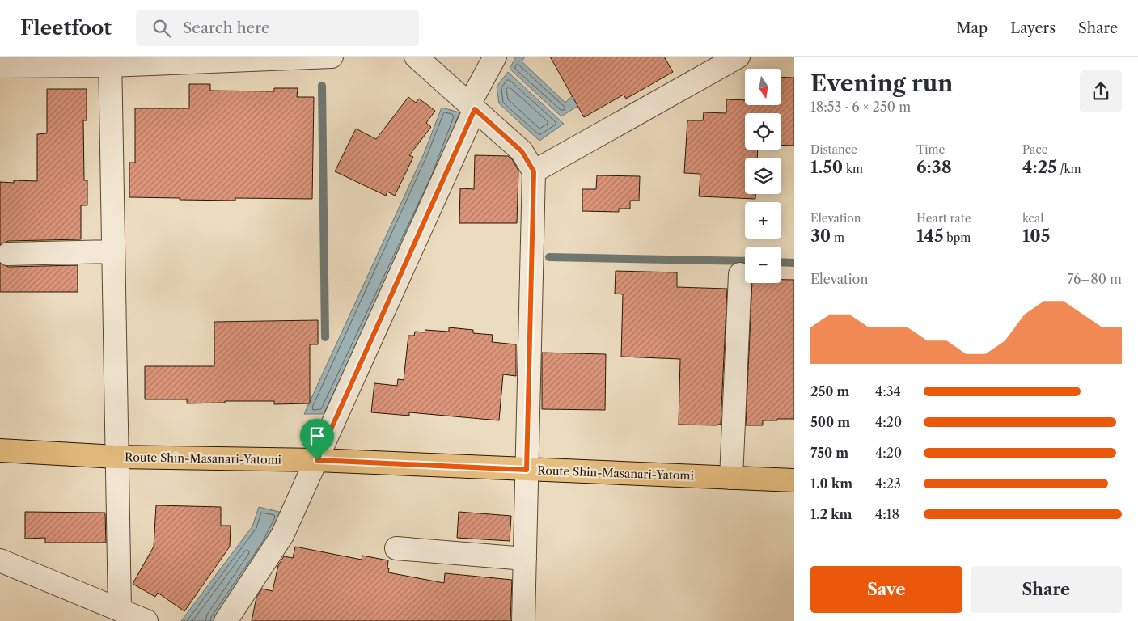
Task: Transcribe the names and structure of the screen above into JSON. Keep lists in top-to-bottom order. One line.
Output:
{"streets":{"main road":["Route Shin-Masanari-Yatomi"]},"north":"bottom","page":{"header":"Fleetfoot","search":"Search here","nav":["Map","Layers","Share"],"heading":["Evening run","18:53 · 6 × 250 m"],"map_buttons":["+","−"],"stats":[["Distance","1.50 km"],["Time","6:38"],["Pace","4:25 /km"],["Elevation","30 m"],["Heart rate","145 bpm"],["kcal","105"]],"chart":["Elevation","76–80 m"],"list":[{"name":"250 m","note":"4:34"},{"name":"500 m","note":"4:20"},{"name":"750 m","note":"4:20"},{"name":"1.0 km","note":"4:23"},{"name":"1.2 km","note":"4:18"}],"buttons":["Save","Share"]}}
